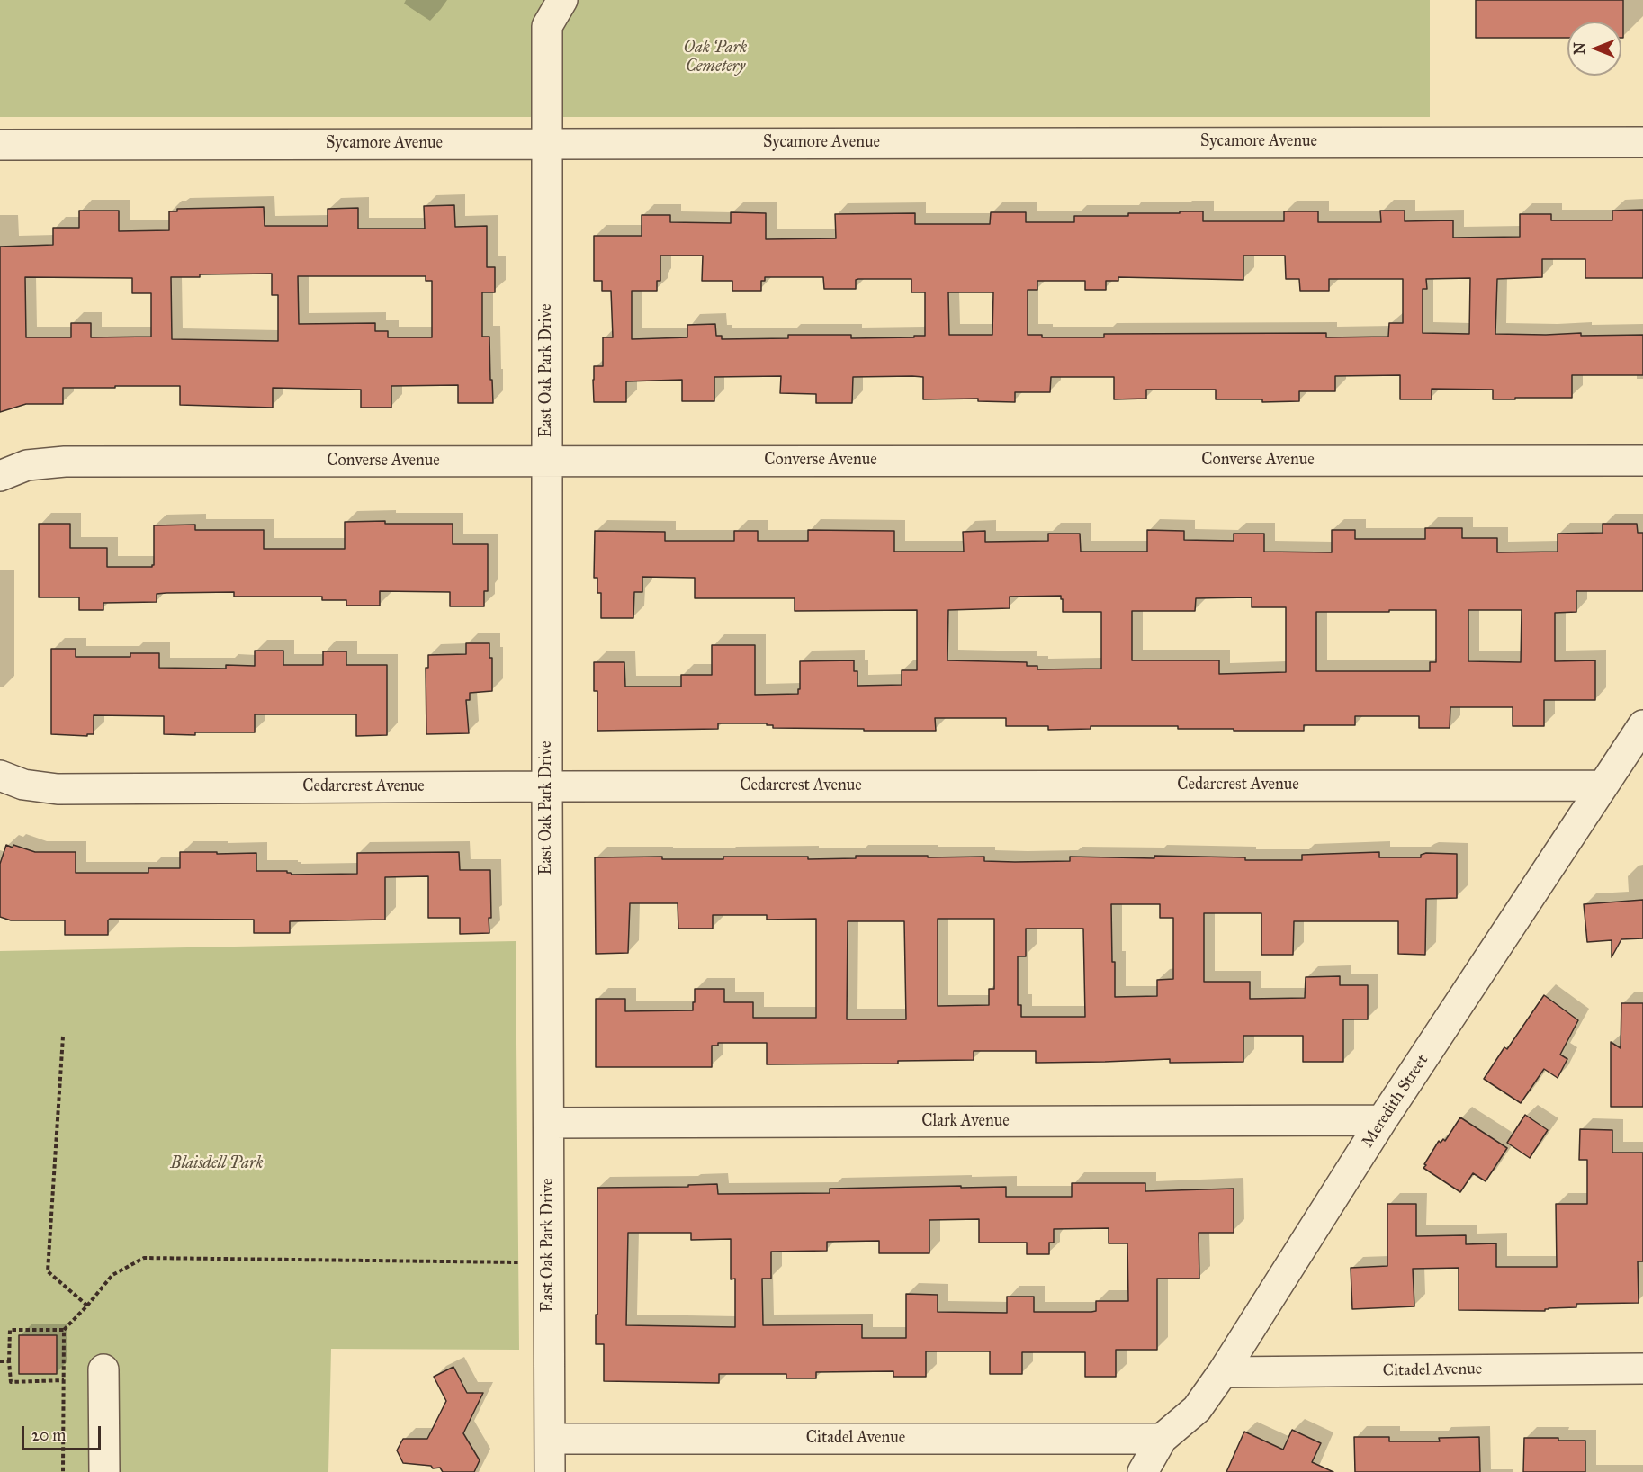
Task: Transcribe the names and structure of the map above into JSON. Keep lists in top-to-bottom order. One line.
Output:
{"streets":{"street":["Sycamore Avenue","East Oak Park Drive","Converse Avenue","Cedarcrest Avenue","Meredith Street","Clark Avenue","Citadel Avenue"]},"crossings":[["Sycamore Avenue","East Oak Park Drive"],["East Oak Park Drive","Converse Avenue"],["East Oak Park Drive","Cedarcrest Avenue"],["East Oak Park Drive","Clark Avenue"],["East Oak Park Drive","Citadel Avenue"],["Cedarcrest Avenue","Meredith Street"],["Meredith Street","Clark Avenue"],["Meredith Street","Citadel Avenue"]],"parks":["Oak Park Cemetery","Blaisdell Park"],"scale_bar":"20 m","north":"left"}
